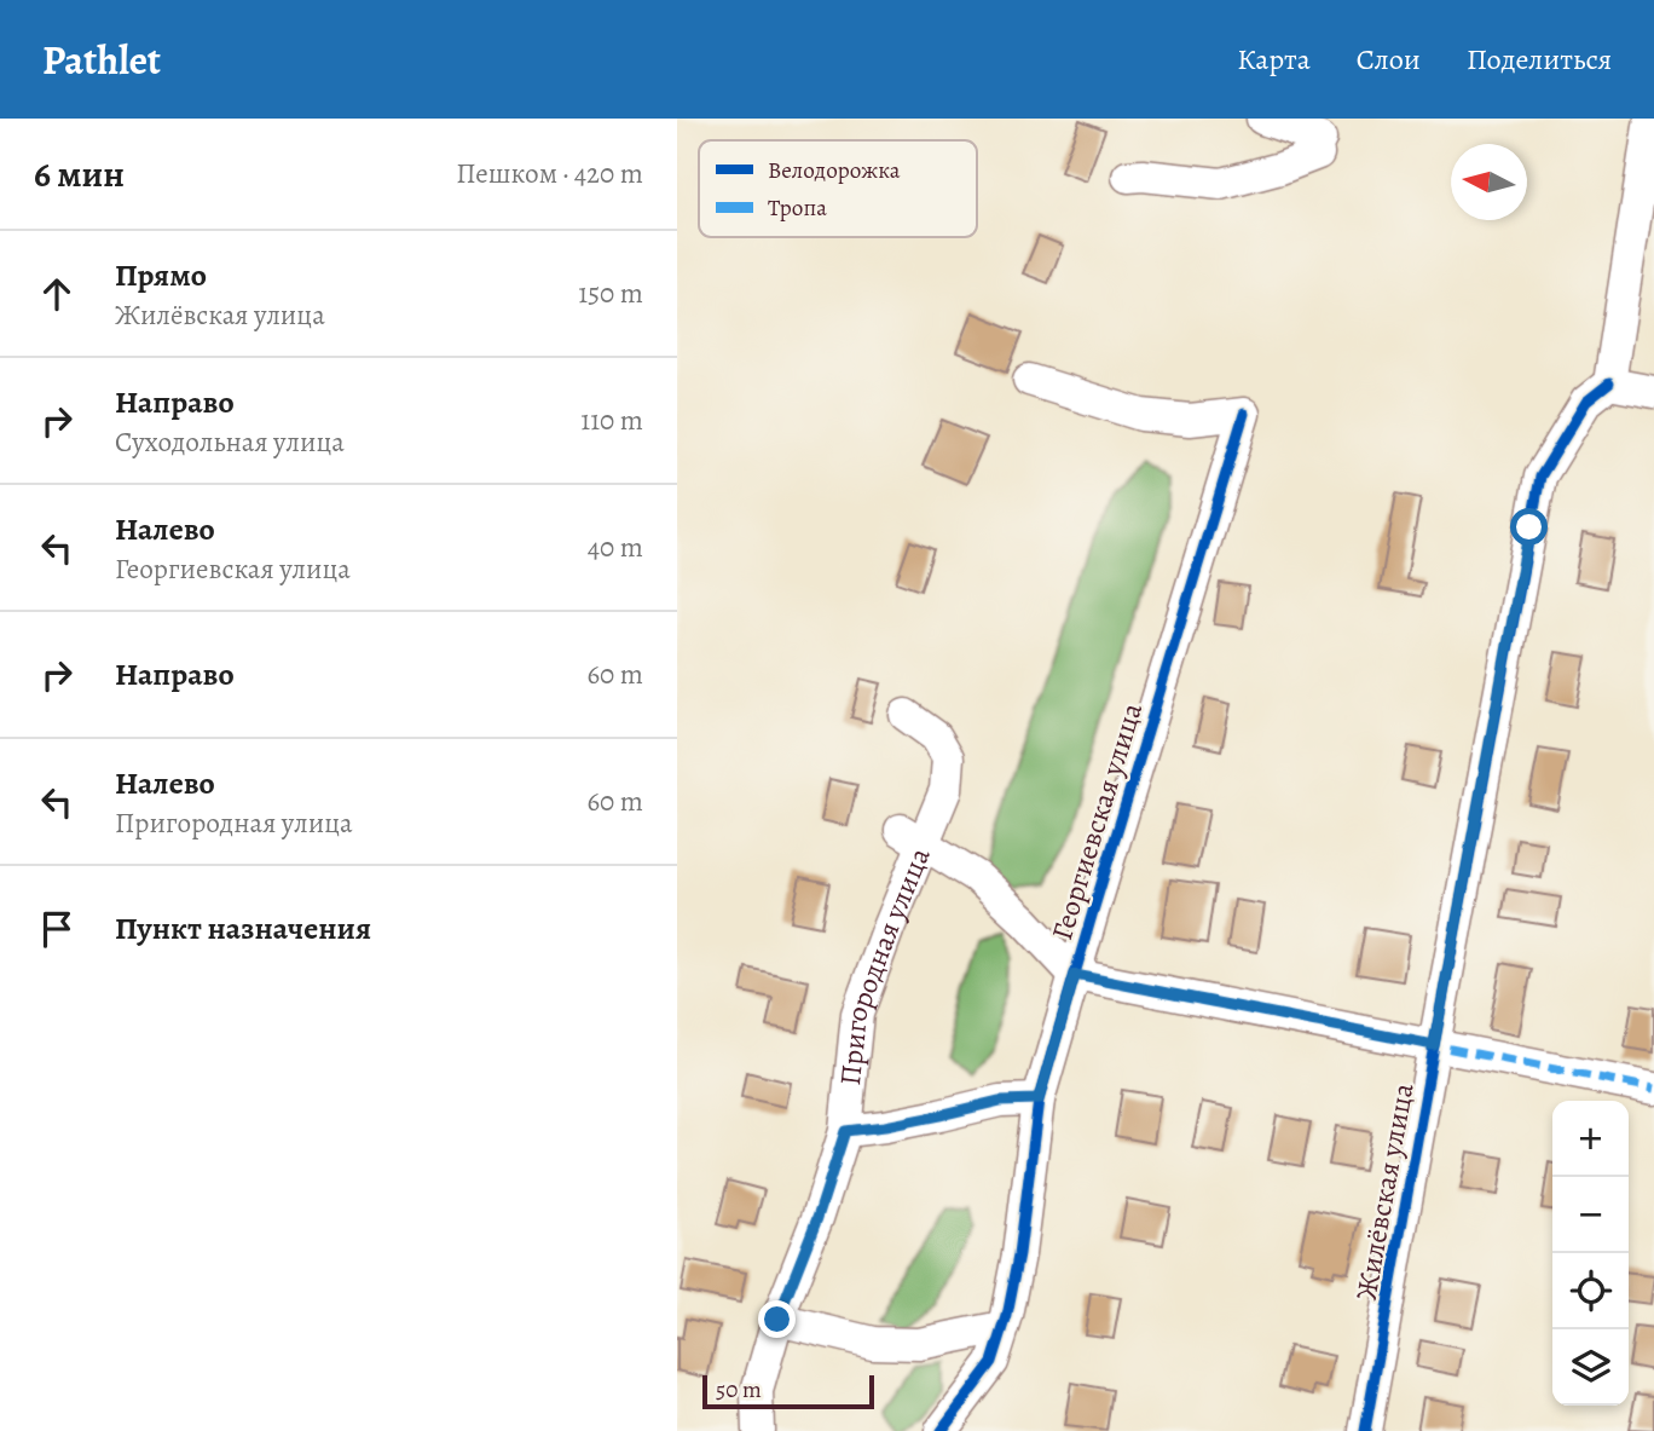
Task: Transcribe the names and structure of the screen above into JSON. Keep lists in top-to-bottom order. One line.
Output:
{"streets":{"street":["Георгиевская улица","Пригородная улица","Жилёвская улица"]},"legend":["Велодорожка","Тропа"],"scale_bar":"50 m","north":"left","page":{"header":"Pathlet","nav":["Карта","Слои","Поделиться"],"heading":["6 мин","Пешком · 420 m"],"list":[["Прямо","Жилёвская улица","150 m"],["Направо","Суходольная улица","110 m"],["Налево","Георгиевская улица","40 m"],["Направо","60 m"],["Налево","Пригородная улица","60 m"],"Пункт назначения"],"map_buttons":["+","−"],"scale":"50 m"}}
